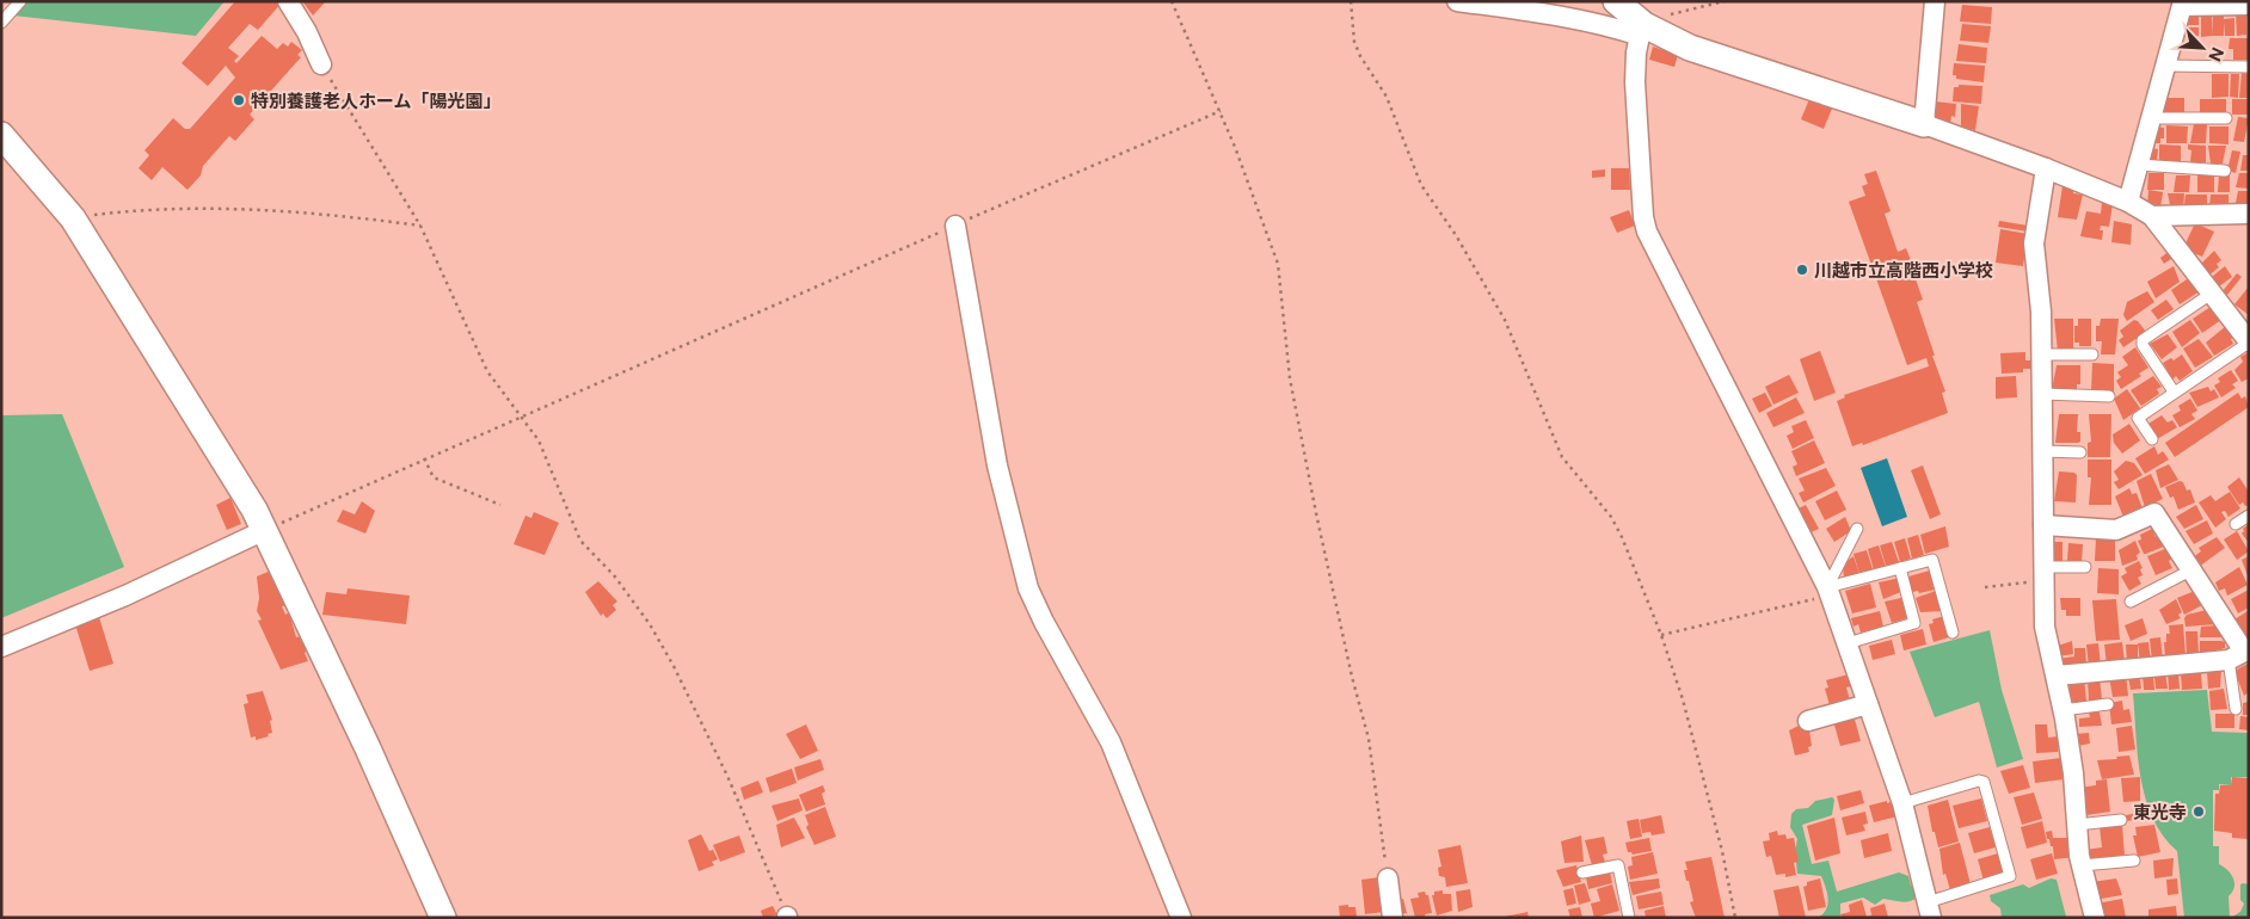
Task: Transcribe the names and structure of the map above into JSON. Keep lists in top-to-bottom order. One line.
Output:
{"places":["特別養護老人ホーム「陽光園」","川越市立高階西小学校","東光寺"],"north":"bottom right"}
